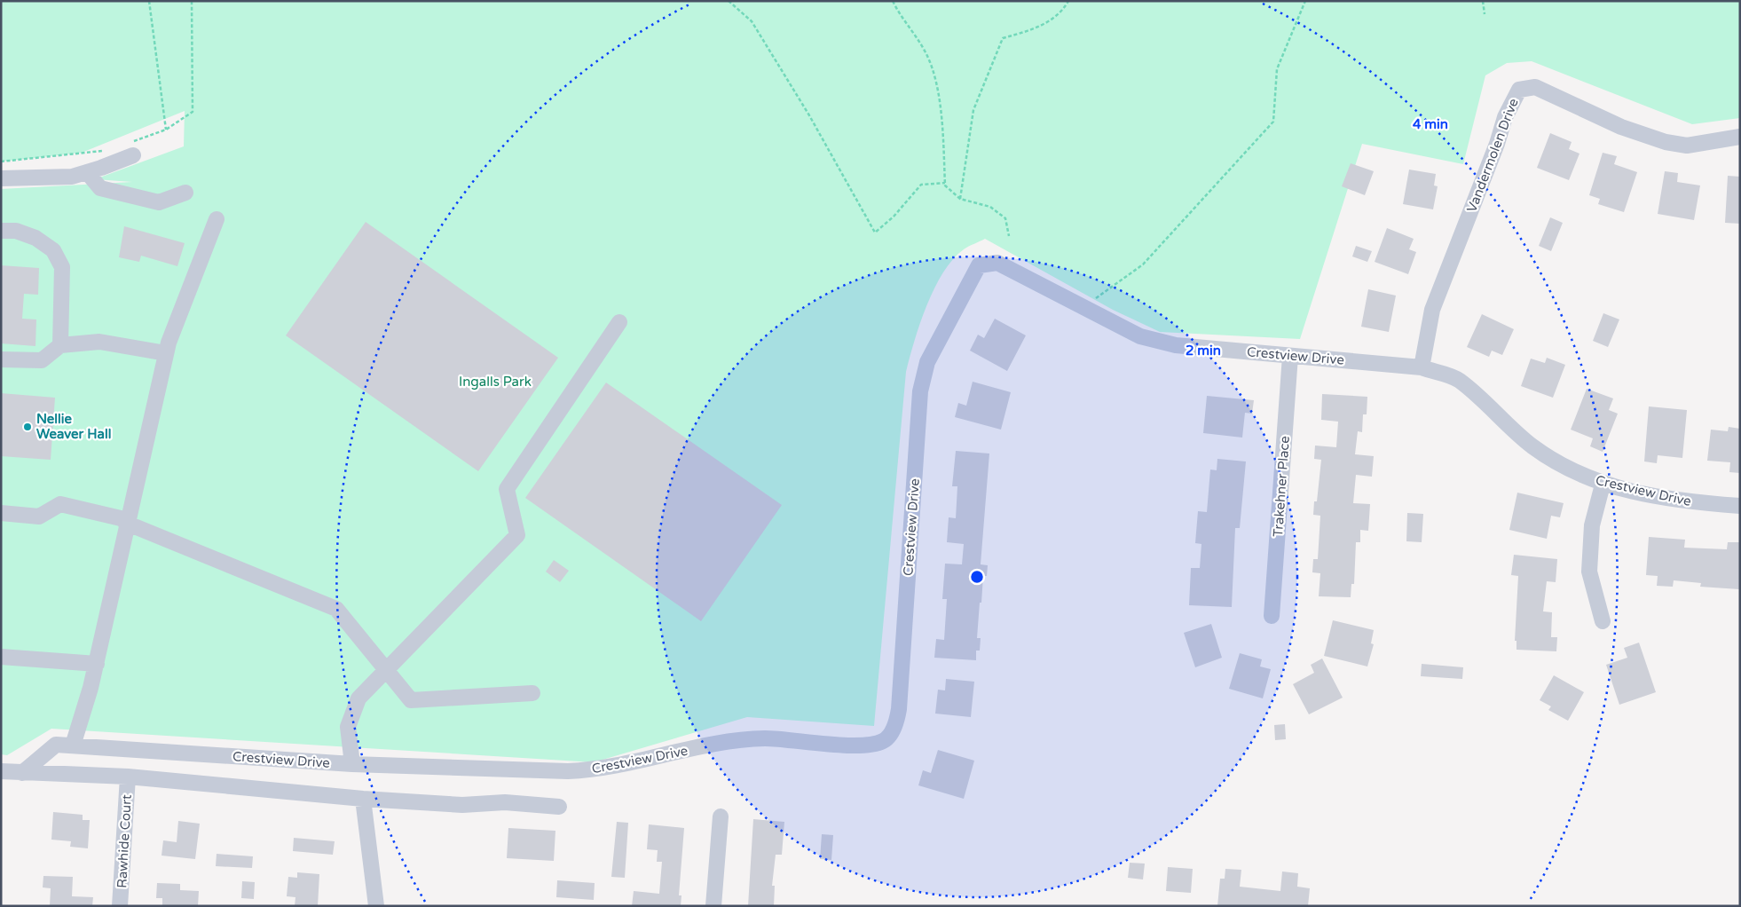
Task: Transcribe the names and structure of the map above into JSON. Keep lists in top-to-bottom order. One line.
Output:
{"streets":{"street":["Vandermolen Drive","Crestview Drive","Trakehner Place","Rawhide Court"]},"crossings":[["Vandermolen Drive","Crestview Drive"],["Crestview Drive","Trakehner Place"]],"parks":["Ingalls Park"],"places":["Nellie Weaver Hall"],"rings":["4 min","2 min"]}
